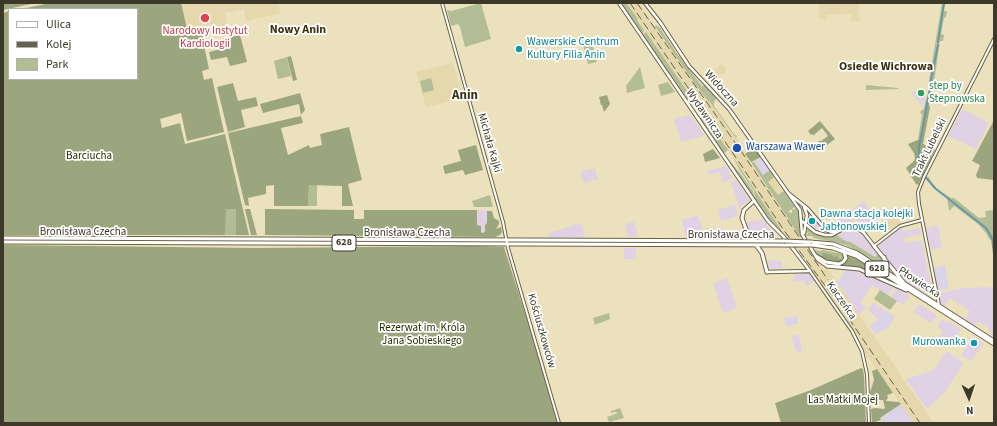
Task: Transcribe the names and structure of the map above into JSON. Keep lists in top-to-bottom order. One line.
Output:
{"streets":{"main road":["Widoczna","Wydawnicza","Bronisława Czecha","628","Płowiecka","Kaczeńca"],"street":["Michała Kajki","Trakt Lubelski","Kościuszkowców"]},"crossings":[["Wydawnicza","Kaczeńca"],["Michała Kajki","Bronisława Czecha"],["Michała Kajki","Kościuszkowców"],["Trakt Lubelski","Płowiecka"],["Bronisława Czecha","Płowiecka"],["Bronisława Czecha","Kościuszkowców"]],"districts":["Nowy Anin","Osiedle Wichrowa","Anin"],"parks":["Barciucha","Rezerwat im. Króla Jana Sobieskiego","Las Matki Mojej"],"places":["Narodowy Instytut Kardiologii","Wawerskie Centrum Kultury Filia Anin","step by Stepnowska","Warszawa Wawer","Dawna stacja kolejki Jabłonowskiej","Murowanka"],"legend":["Ulica","Kolej","Park"],"north":"bottom"}
